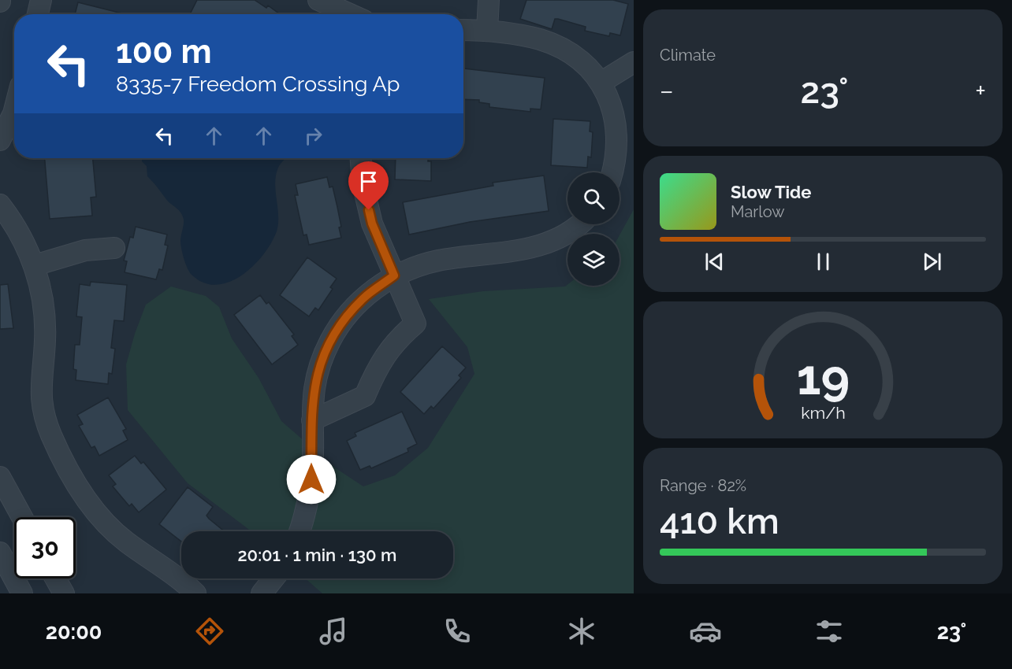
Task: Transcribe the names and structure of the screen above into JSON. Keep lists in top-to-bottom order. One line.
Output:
{"page":{"tile":["Climate",["Range · 82%","410 km"]],"turn":["100 m","8335-7 Freedom Crossing Ap"],"heat":["−","23°","+"],"song":["Slow Tide","Marlow"],"limit":"30","trip":"20:01 · 1 min · 130 m","tabs":["20:00","23°"],"gauge":["19","km/h"]}}
